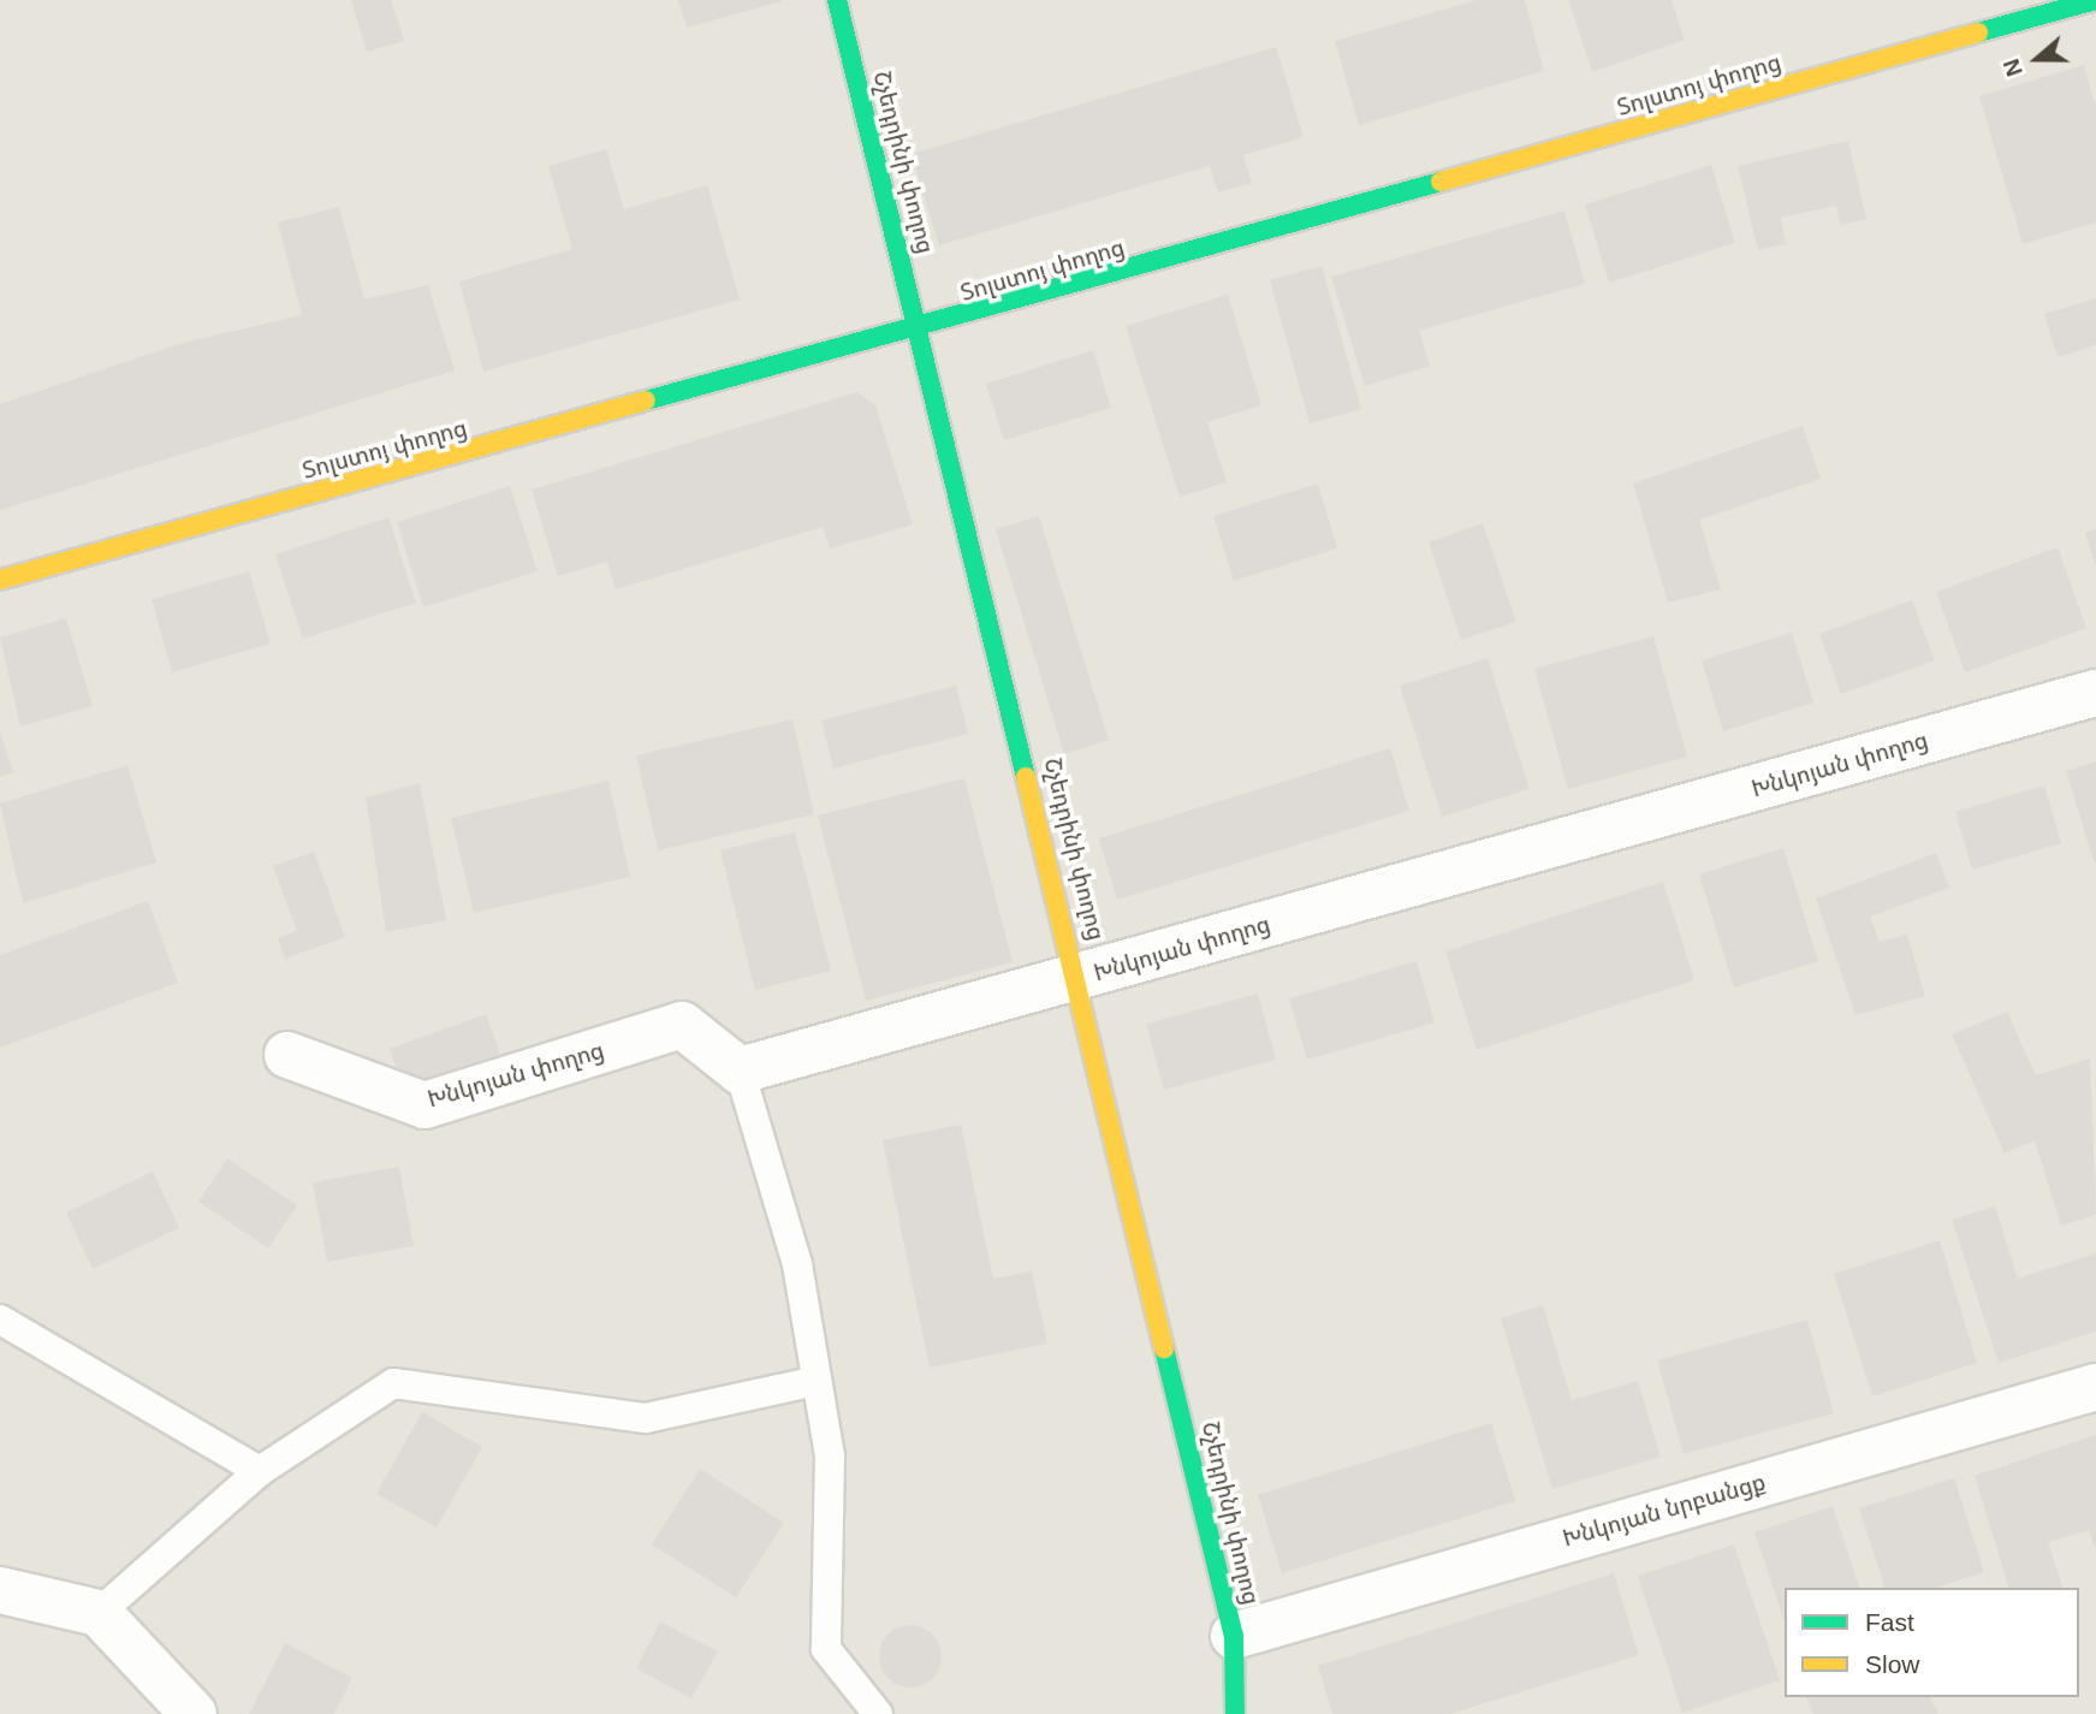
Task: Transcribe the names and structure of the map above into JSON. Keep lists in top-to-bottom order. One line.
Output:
{"streets":{"street":["Տոլստոյ փողոց","Շչեդրինի փողոց","Խնկոյան փողոց","Խնկոյան նրբանցք"]},"crossings":[["Տոլստոյ փողոց","Շչեդրինի փողոց"],["Շչեդրինի փողոց","Խնկոյան փողոց"],["Շչեդրինի փողոց","Խնկոյան նրբանցք"]],"legend":["Fast","Slow"],"north":"left"}
